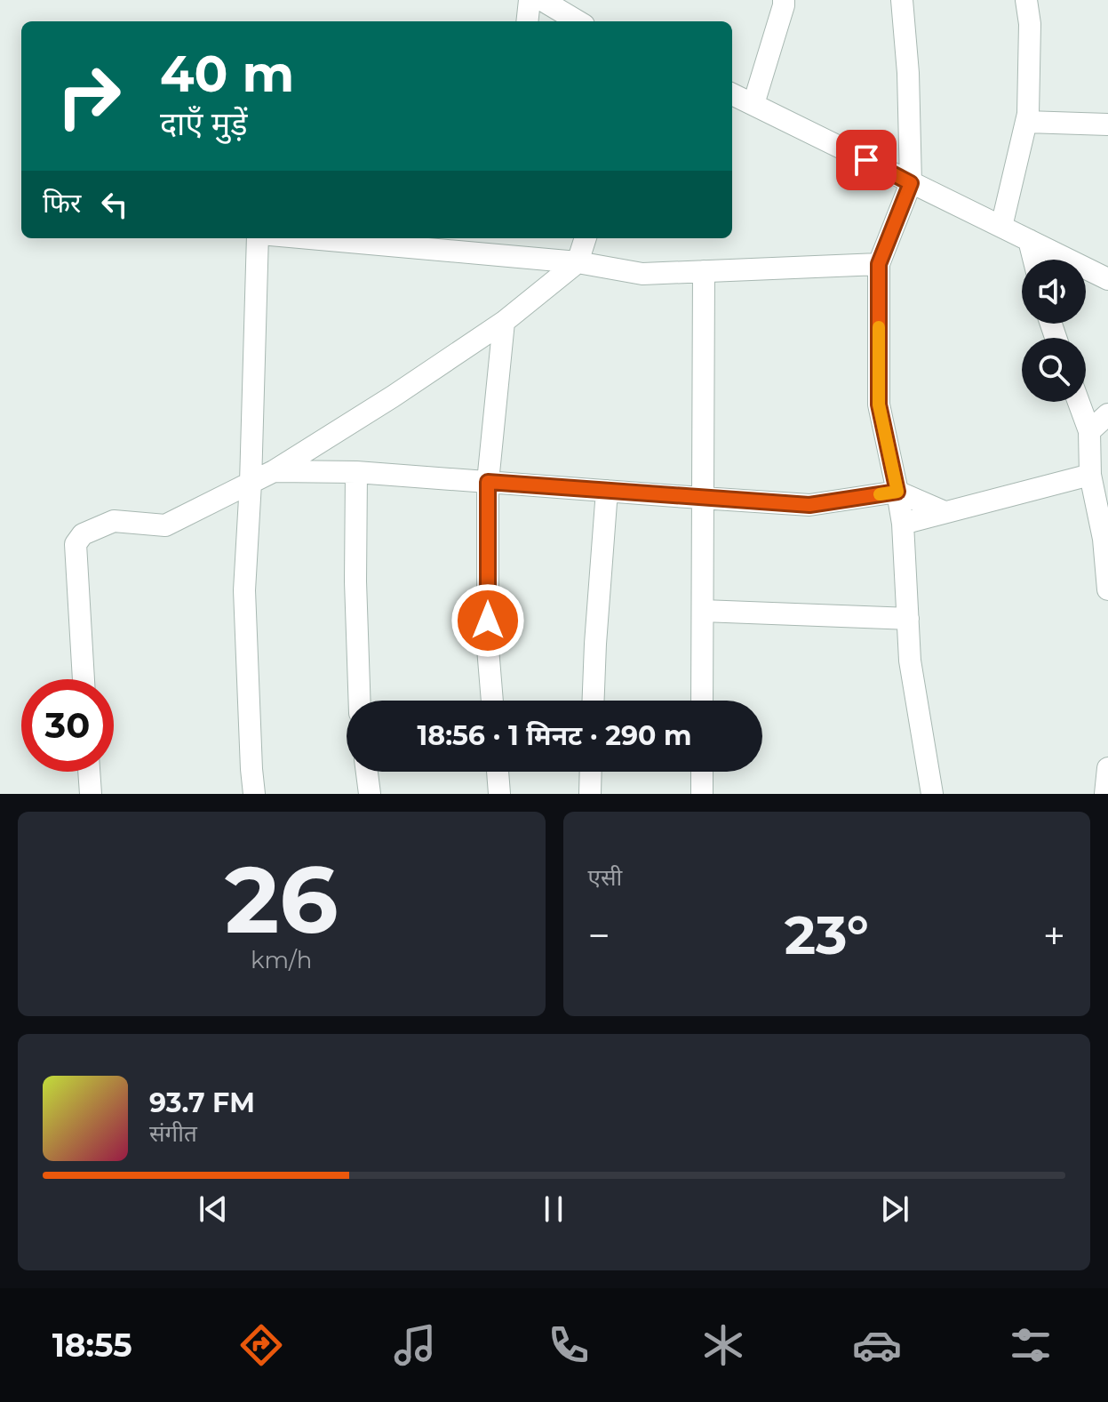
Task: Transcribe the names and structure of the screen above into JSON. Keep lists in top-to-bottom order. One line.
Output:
{"page":{"turn":["40 m","दाएँ मुड़ें"],"then":"फिर","limit":"30","trip":"18:56 · 1 मिनट · 290 m","tile":[["26","km/h"],"एसी"],"heat":["−","23°","+"],"song":["93.7 FM","संगीत"],"tabs":"18:55"}}
